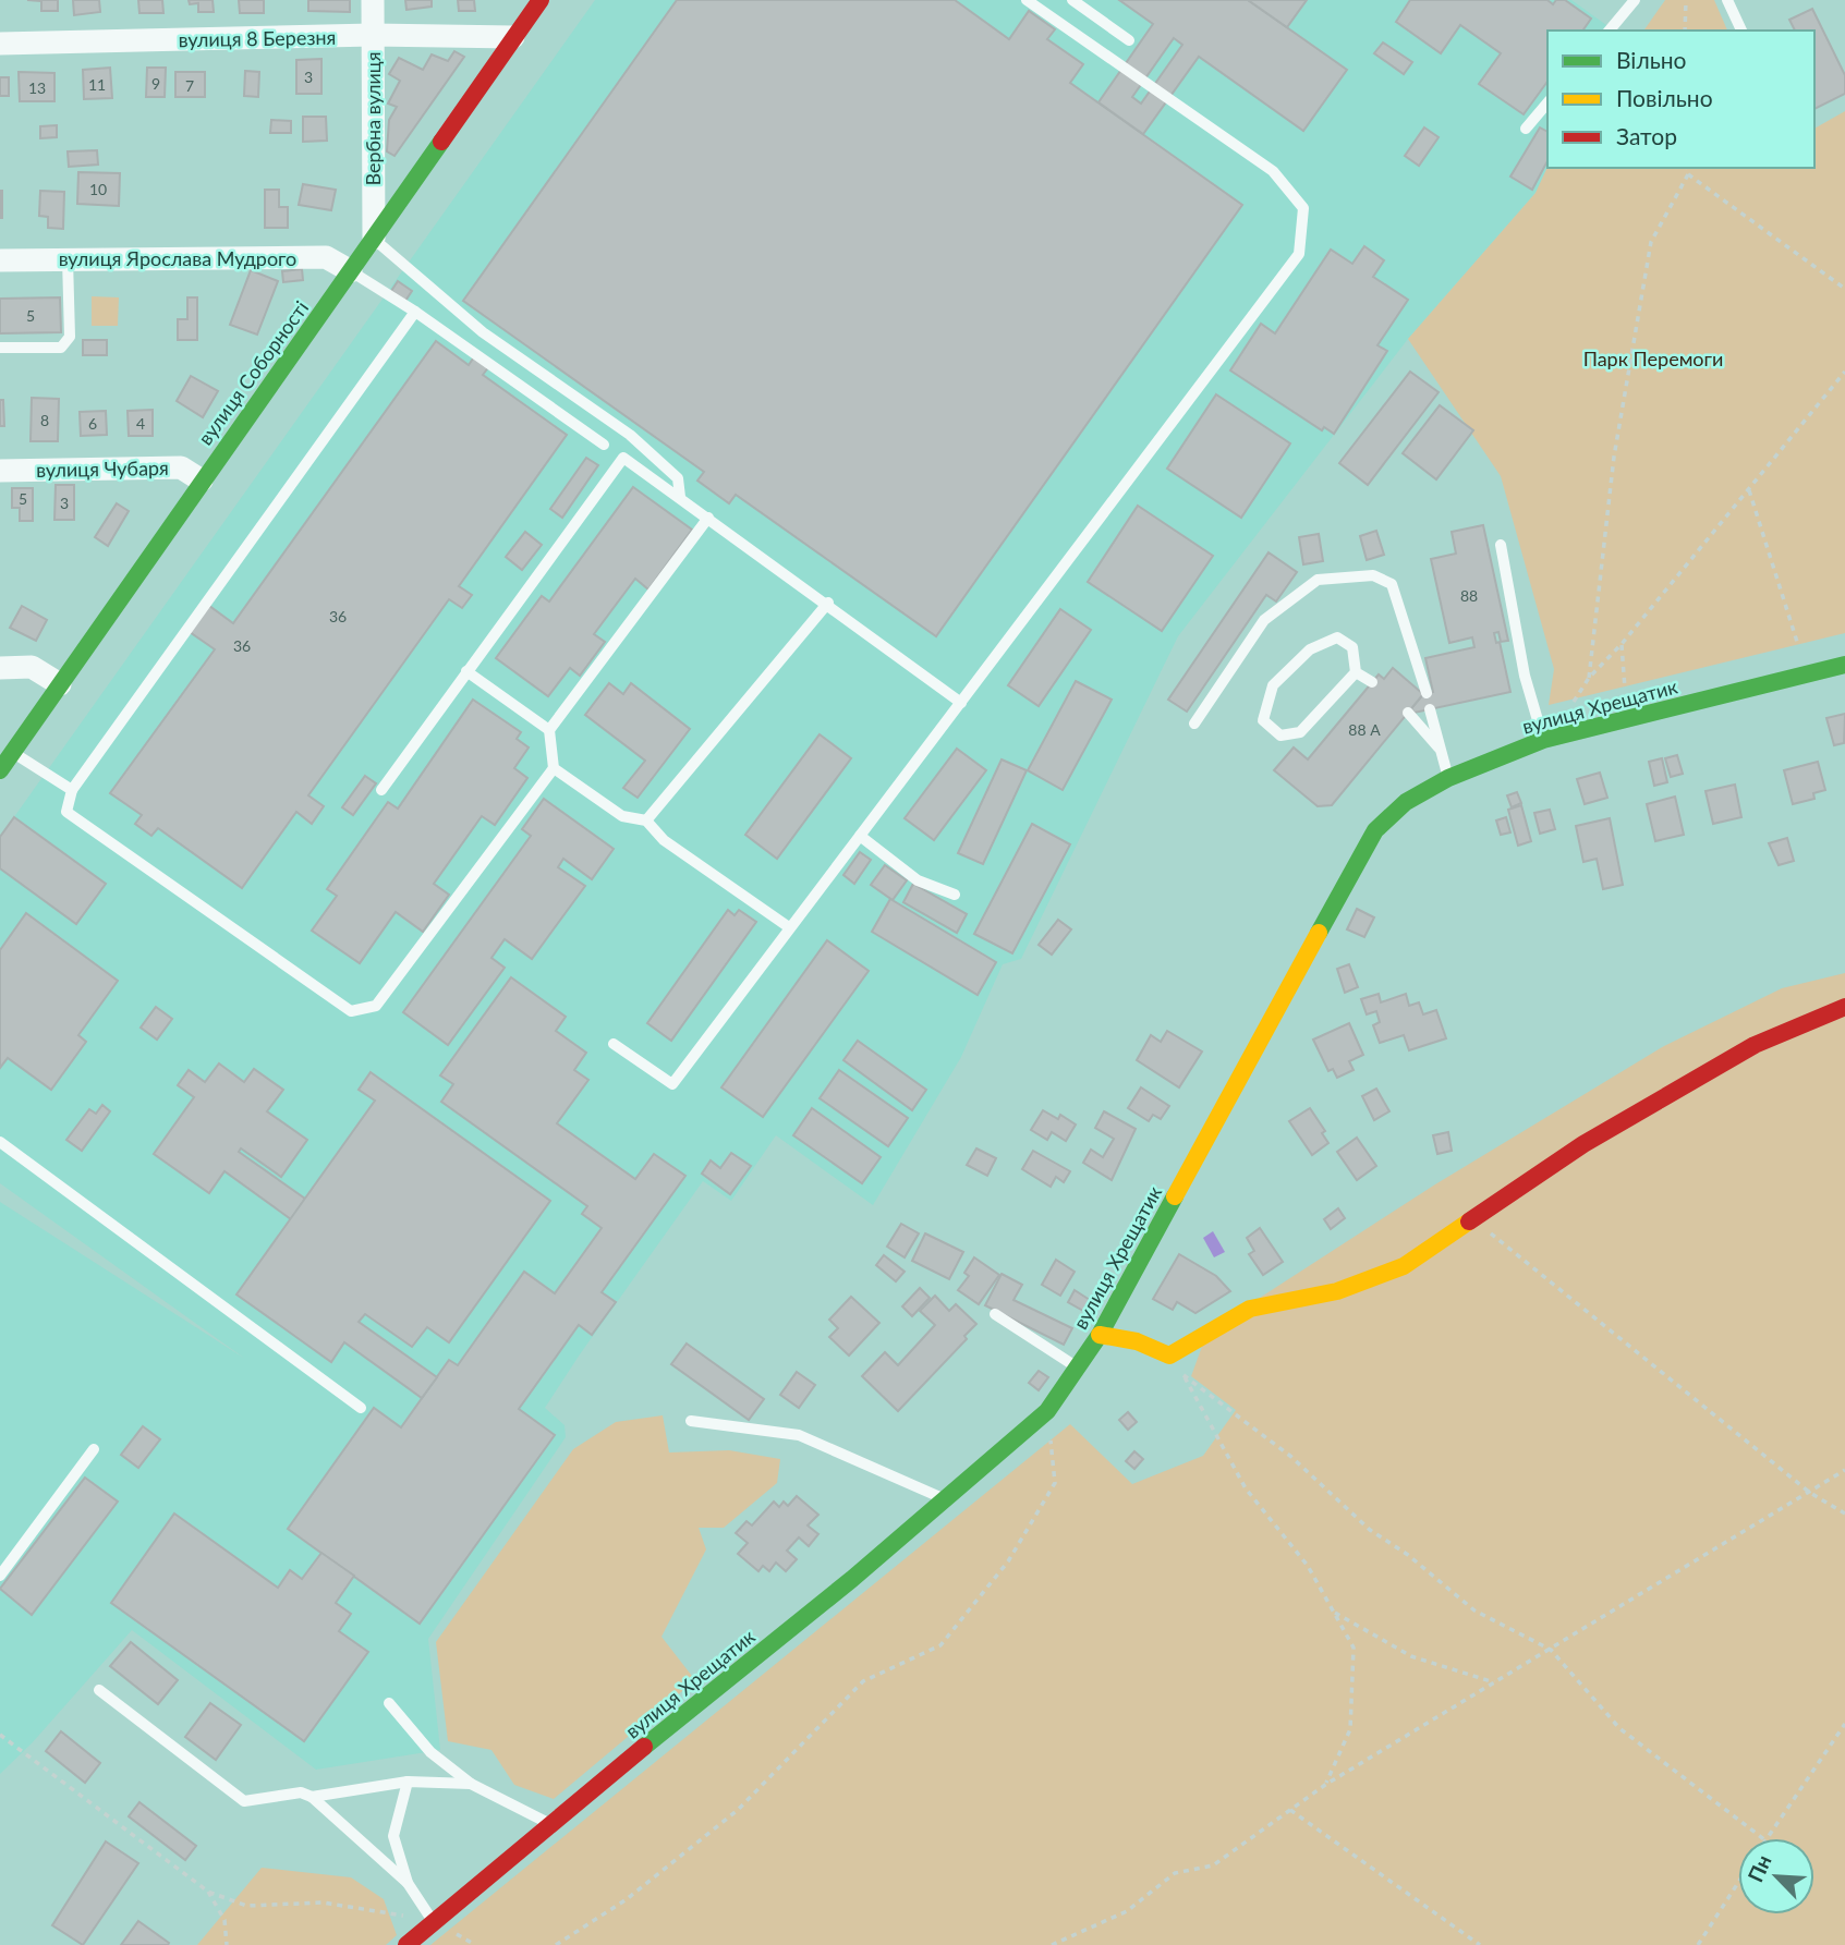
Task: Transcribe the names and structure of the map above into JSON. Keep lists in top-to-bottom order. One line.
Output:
{"streets":{"street":["вулиця 8 Березня","Вербна вулиця","вулиця Ярослава Мудрого","вулиця Соборності","вулиця Чубаря","вулиця Хрещатик"]},"crossings":[["вулиця 8 Березня","Вербна вулиця"],["вулиця 8 Березня","вулиця Соборності"],["Вербна вулиця","вулиця Соборності"],["вулиця Ярослава Мудрого","вулиця Соборності"],["вулиця Соборності","вулиця Чубаря"]],"parks":["Парк Перемоги"],"house_numbers":["3","9","11","7","13","10","5","8","6","4","5","3","88","36","36","88 А"],"legend":["Вільно","Повільно","Затор"],"north":"top left"}
